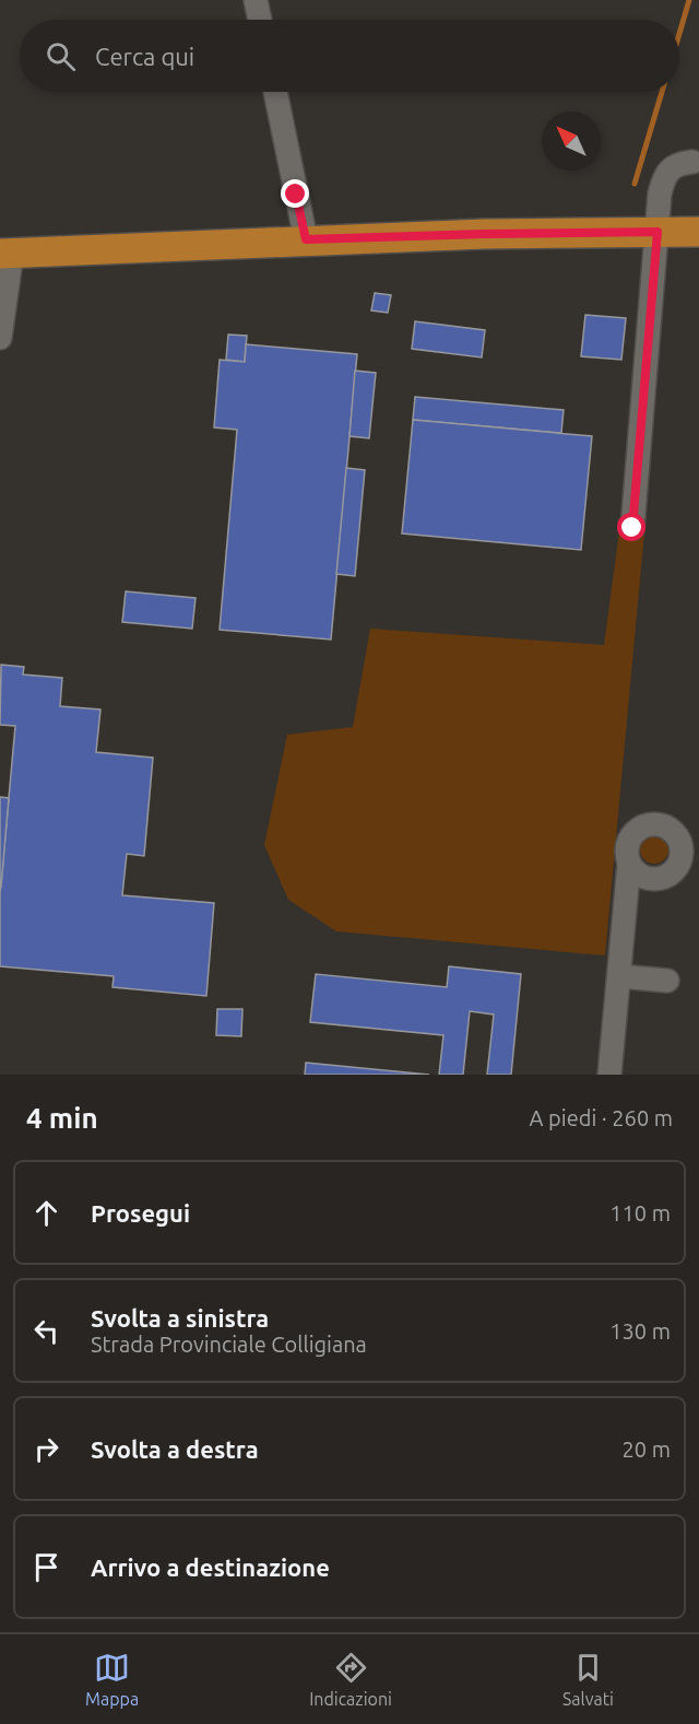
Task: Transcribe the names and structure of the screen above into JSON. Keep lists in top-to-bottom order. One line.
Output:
{"north":"top left","page":{"search":"Cerca qui","heading":["4 min","A piedi · 260 m"],"list":[["Prosegui","110 m"],["Svolta a sinistra","Strada Provinciale Colligiana","130 m"],["Svolta a destra","20 m"],"Arrivo a destinazione"],"nav":["Mappa","Indicazioni","Salvati"]}}
